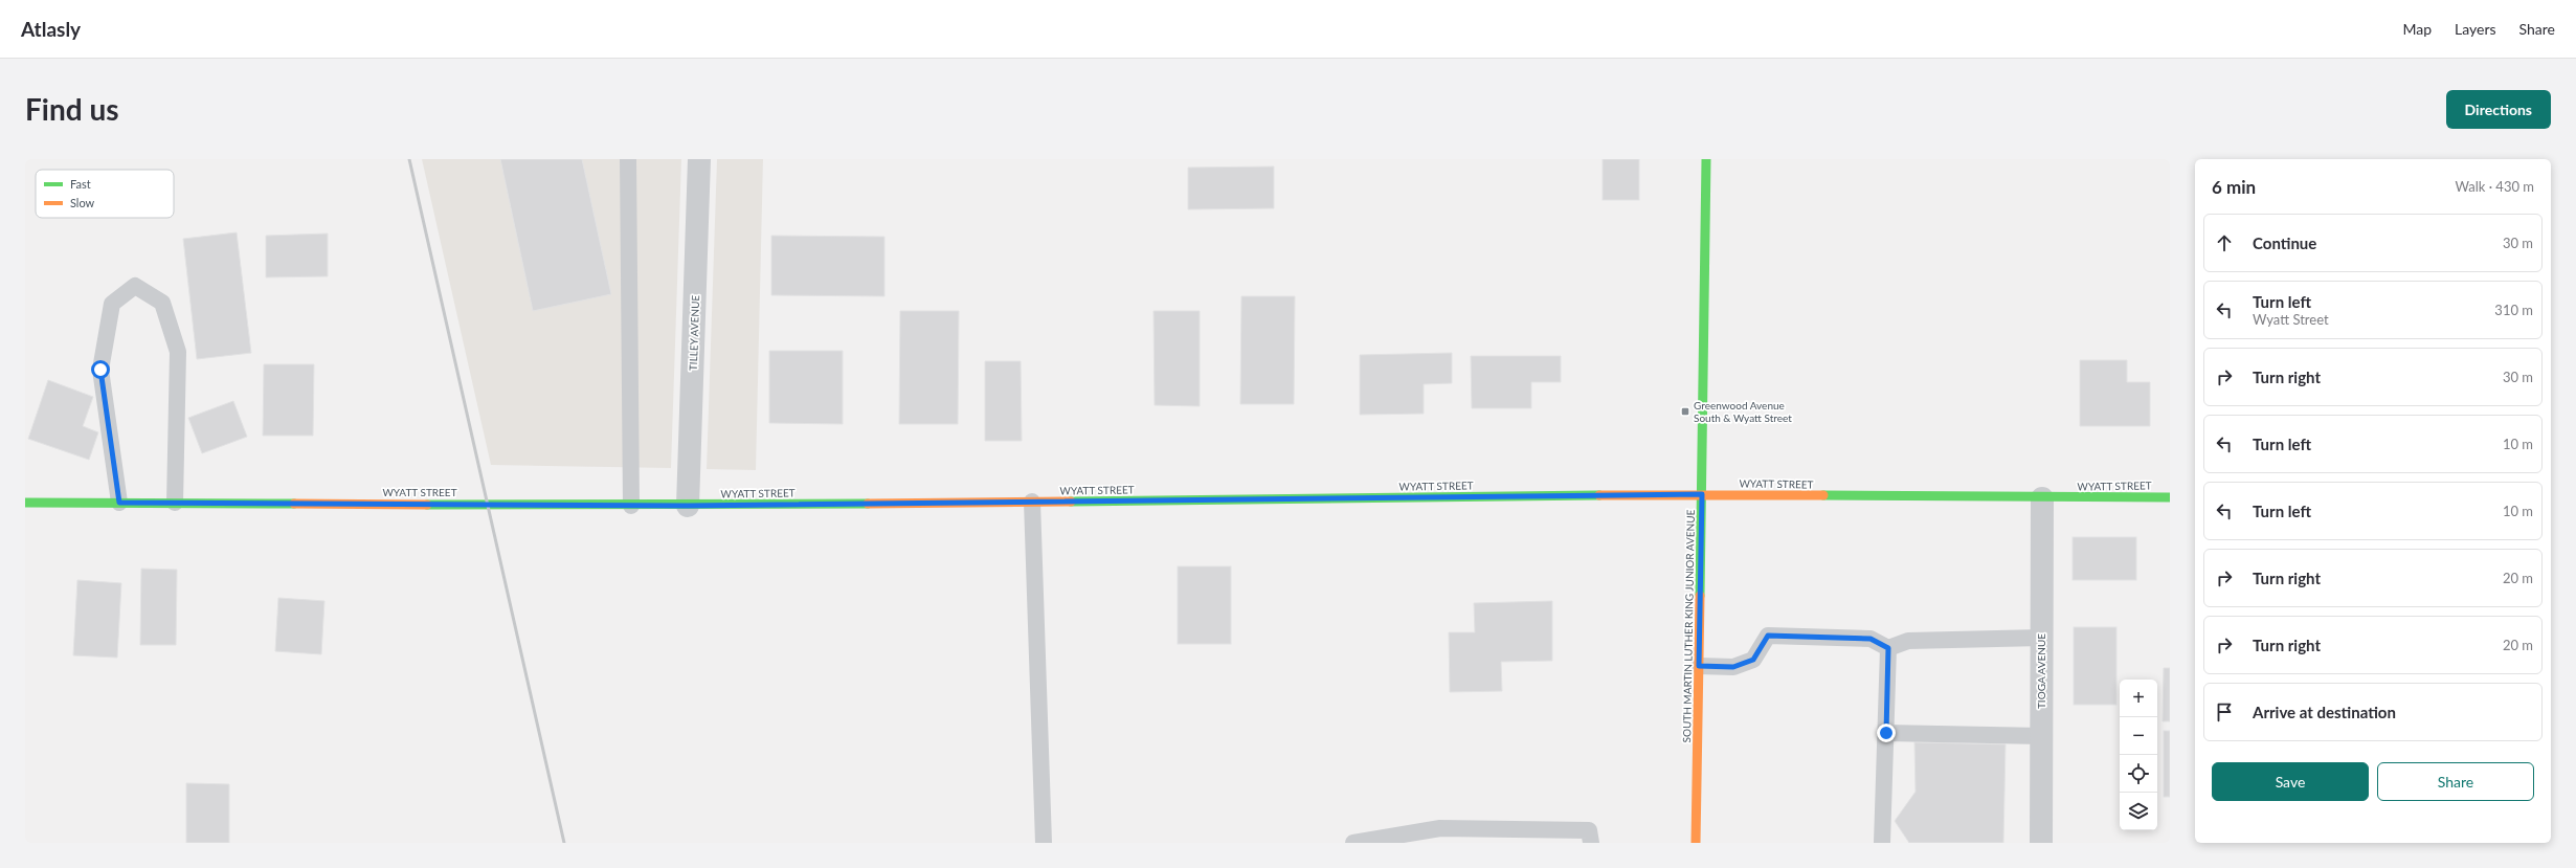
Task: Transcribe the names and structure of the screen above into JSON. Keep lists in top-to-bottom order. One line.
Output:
{"streets":{"street":["TILLEY AVENUE","WYATT STREET","SOUTH MARTIN LUTHER KING JUNIOR AVENUE","TIOGA AVENUE"]},"crossings":[["TILLEY AVENUE","WYATT STREET"],["WYATT STREET","SOUTH MARTIN LUTHER KING JUNIOR AVENUE"],["WYATT STREET","TIOGA AVENUE"]],"places":{"transit":["Greenwood Avenue South & Wyatt Street"]},"legend":["Fast","Slow"],"page":{"header":"Atlasly","nav":["Map","Layers","Share"],"buttons":["Directions",["Save","Share"]],"title":"Find us","heading":["6 min","Walk · 430 m"],"list":[["Continue","30 m"],["Turn left","Wyatt Street","310 m"],["Turn right","30 m"],["Turn left","10 m"],["Turn left","10 m"],["Turn right","20 m"],["Turn right","20 m"],"Arrive at destination"],"map_buttons":["+","−"]}}
